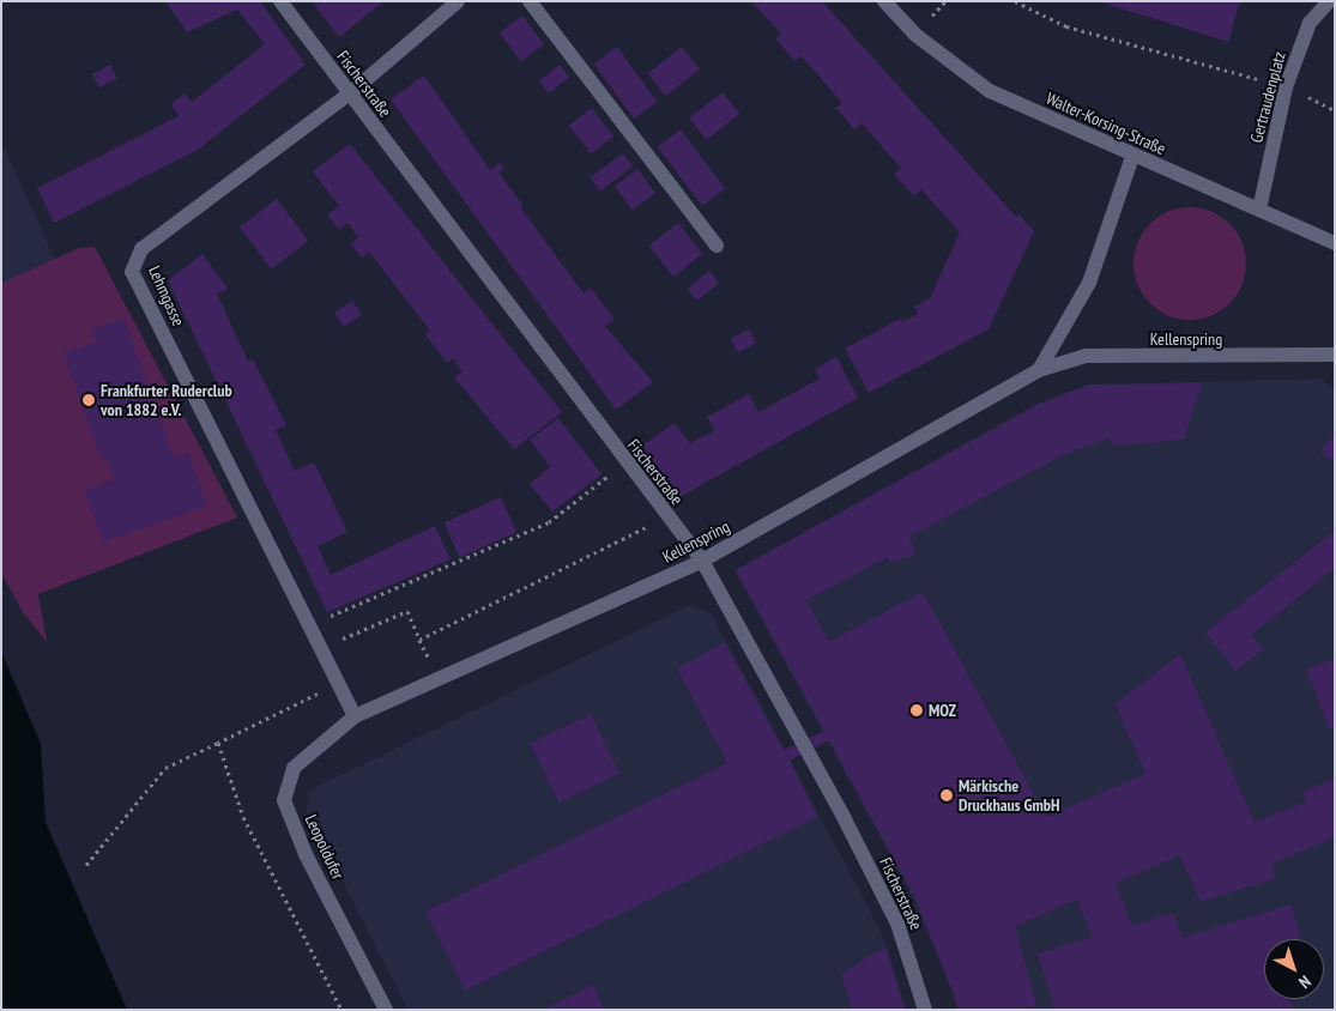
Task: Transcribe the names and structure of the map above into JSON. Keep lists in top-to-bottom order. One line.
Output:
{"streets":{"street":["Fischerstraße","Gertraudenplatz","Walter-Korsing-Straße","Lehmgasse","Kellenspring","Leopoldufer"]},"crossings":[["Fischerstraße","Lehmgasse"],["Fischerstraße","Kellenspring"],["Gertraudenplatz","Walter-Korsing-Straße"],["Lehmgasse","Kellenspring"],["Lehmgasse","Leopoldufer"],["Kellenspring","Leopoldufer"]],"places":["Frankfurter Ruderclub von 1882 e.V.","MOZ","Märkische Druckhaus GmbH"],"north":"bottom right"}
